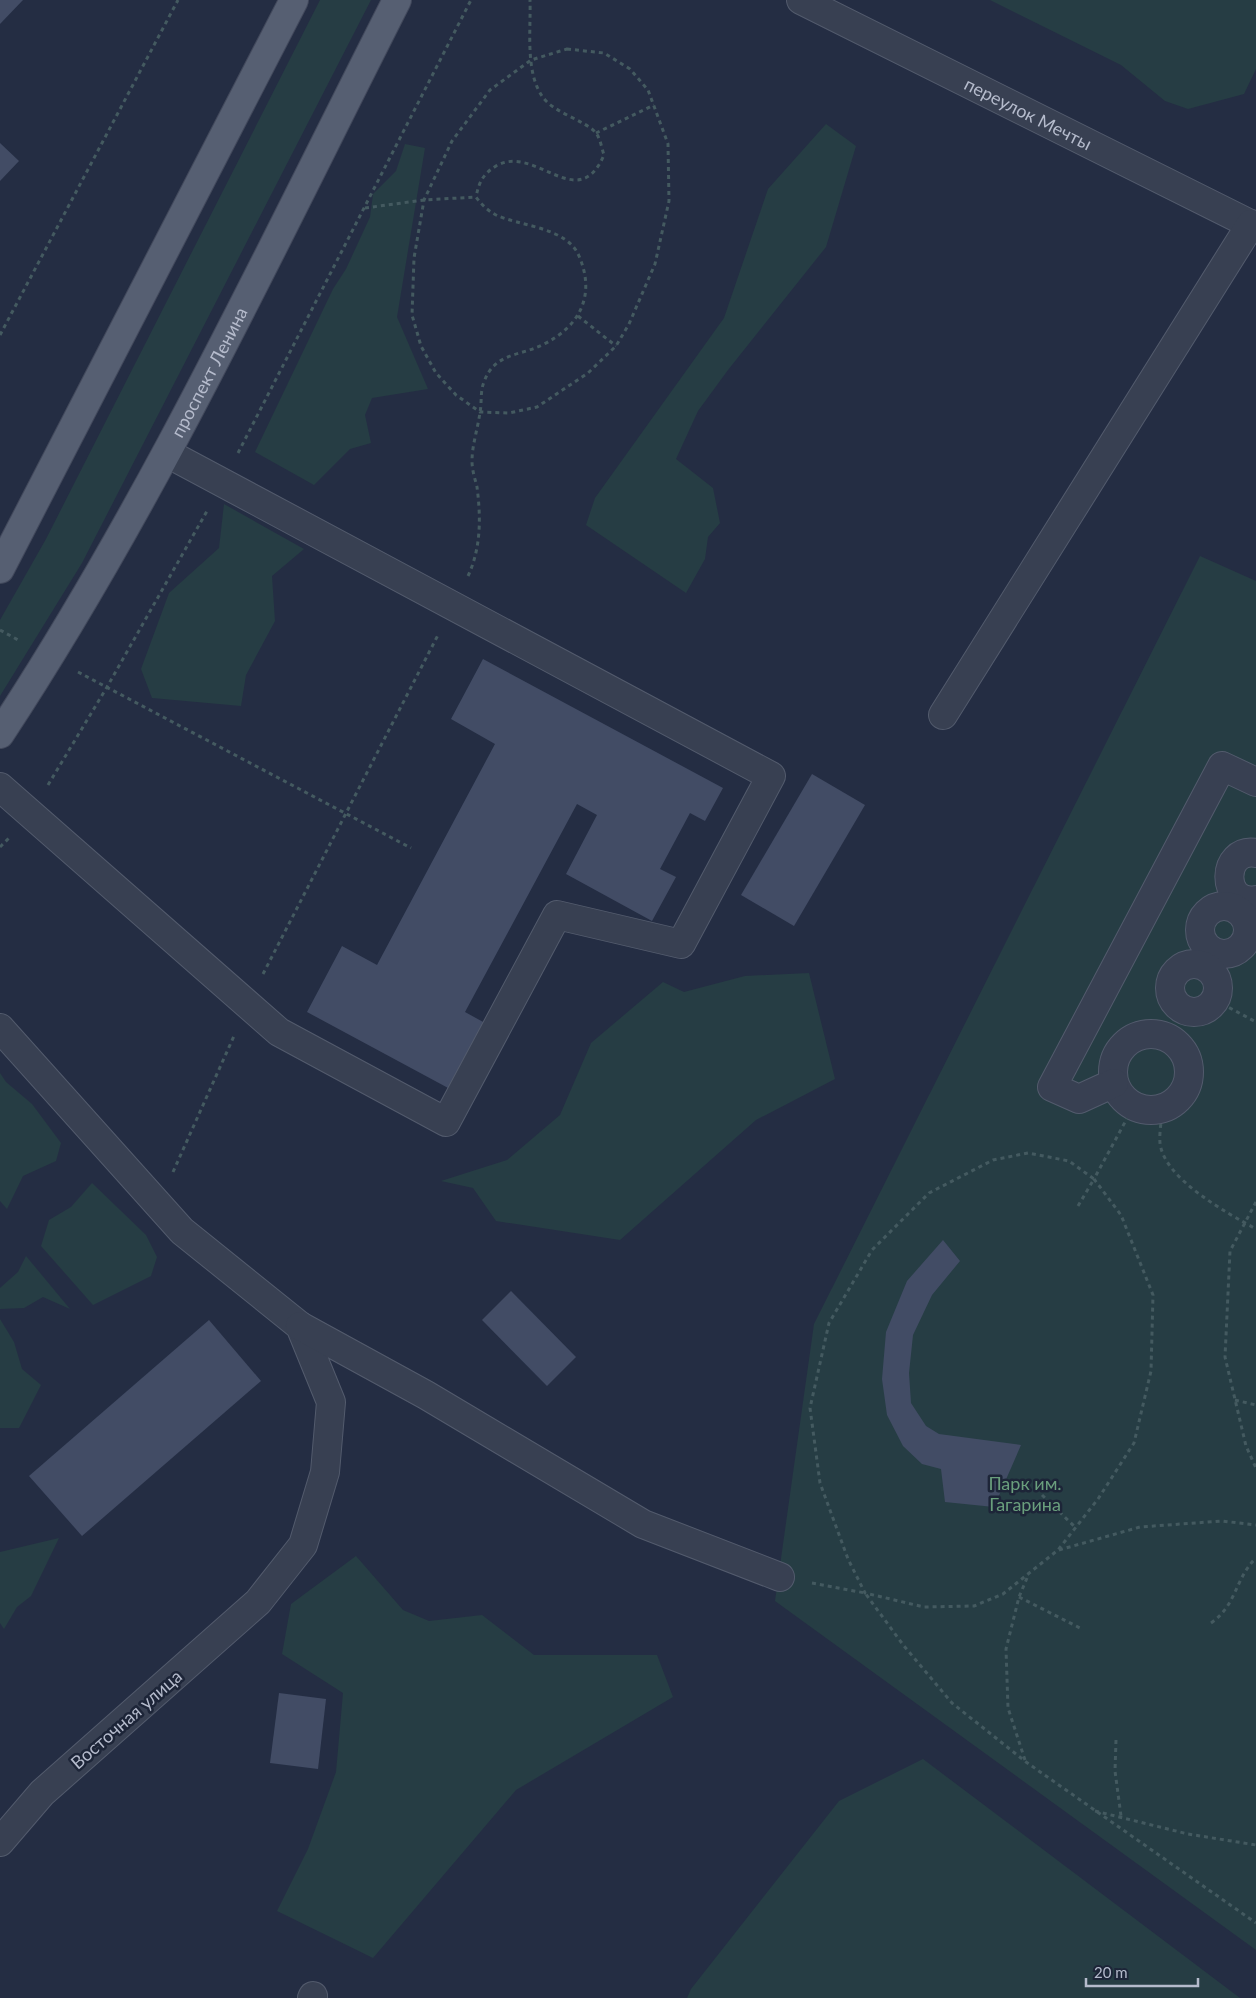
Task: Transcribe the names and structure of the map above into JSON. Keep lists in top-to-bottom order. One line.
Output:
{"streets":{"main road":["проспект Ленина"],"street":["переулок Мечты","Восточная улица"]},"parks":["Парк им. Гагарина"],"scale_bar":"20 m"}
